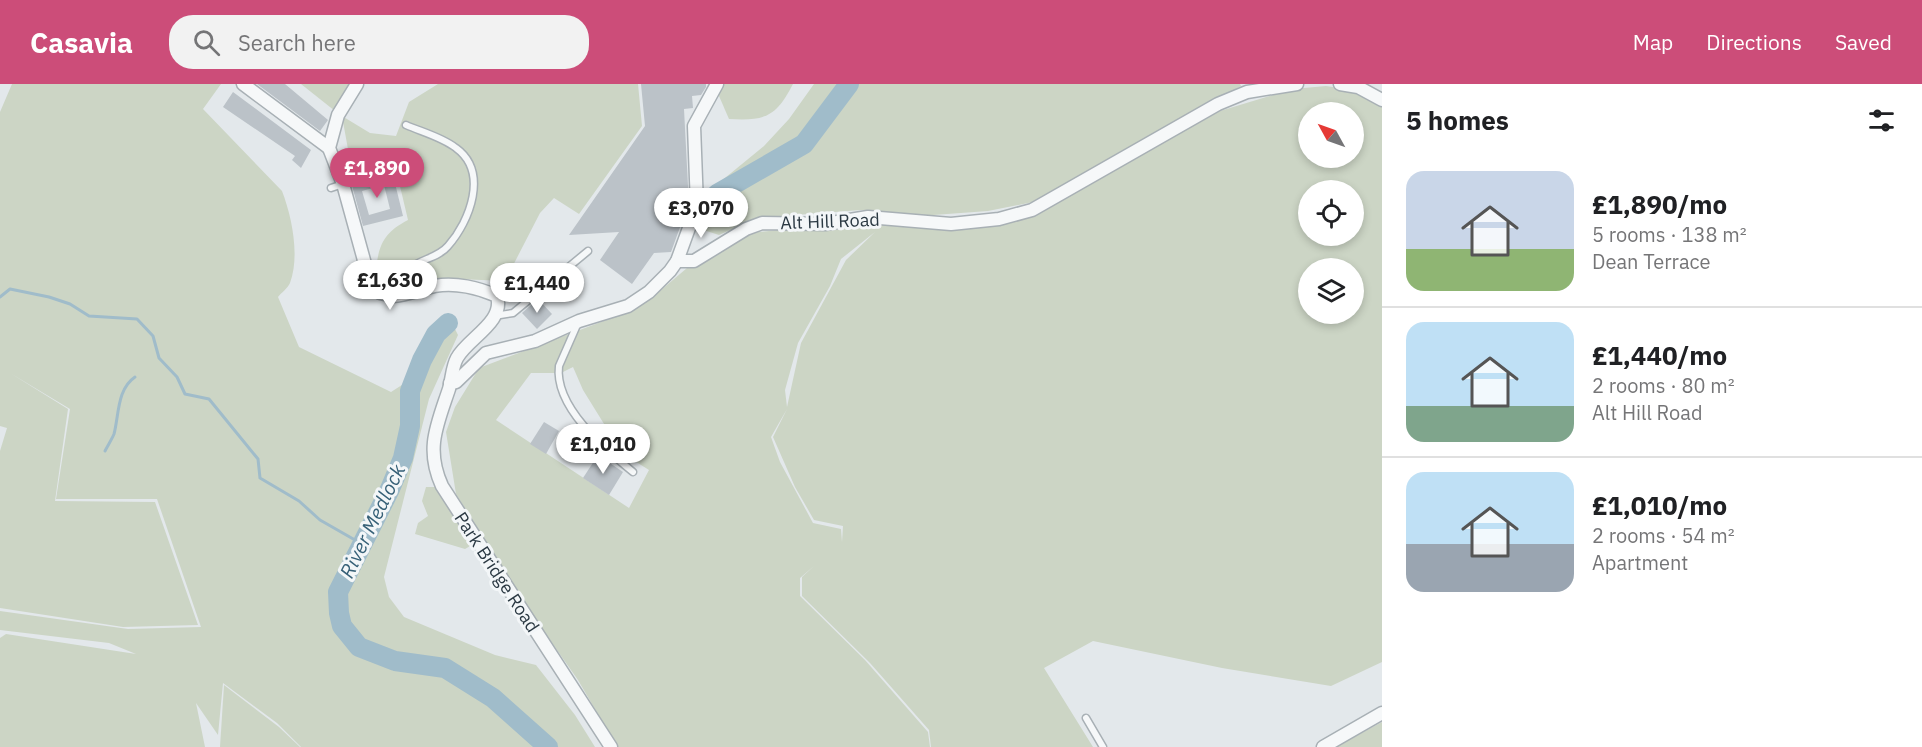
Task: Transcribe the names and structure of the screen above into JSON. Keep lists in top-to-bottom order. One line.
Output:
{"streets":{"street":["Alt Hill Road","Park Bridge Road"]},"water":["River Medlock"],"north":"top left","page":{"header":"Casavia","search":"Search here","nav":["Map","Directions","Saved"],"heading":"5 homes","price":["£1,890","£3,070","£1,630","£1,440","£1,010"],"list":[{"name":"£1,890/mo","note":"5 rooms · 138 m² · Dean Terrace"},{"name":"£1,440/mo","note":"2 rooms · 80 m² · Alt Hill Road"},{"name":"£1,010/mo","note":"2 rooms · 54 m² · Apartment"}]}}
